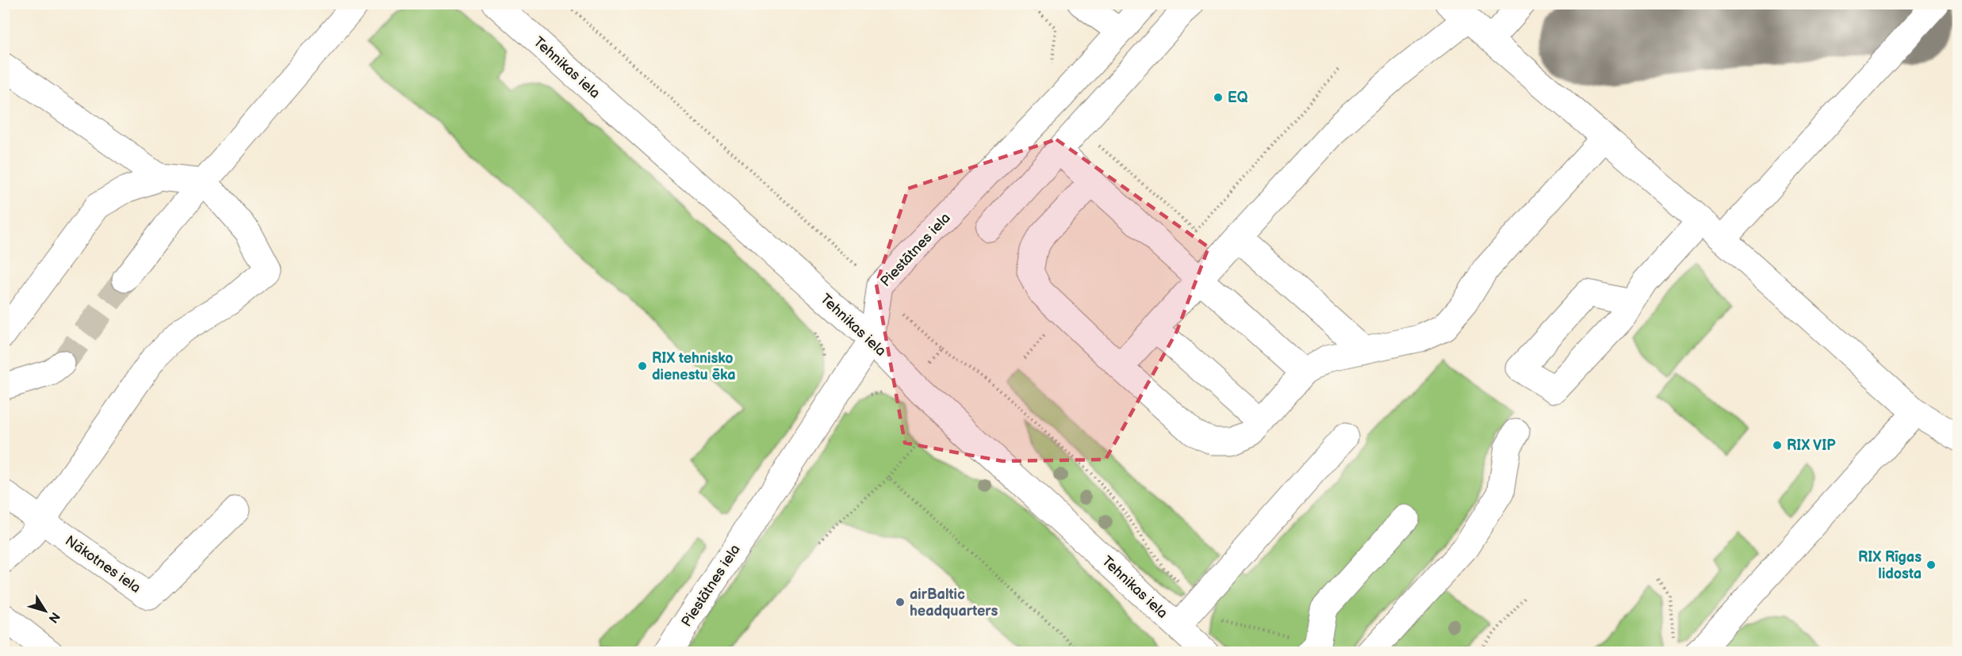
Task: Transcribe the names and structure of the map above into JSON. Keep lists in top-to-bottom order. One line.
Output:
{"streets":{"street":["Tehnikas iela","Piestātnes iela","Nākotnes iela"]},"crossings":[["Tehnikas iela","Piestātnes iela"]],"places":["EQ","RIX tehnisko dienestu ēka","RIX VIP","RIX Rīgas lidosta","airBaltic headquarters"],"north":"bottom right"}
